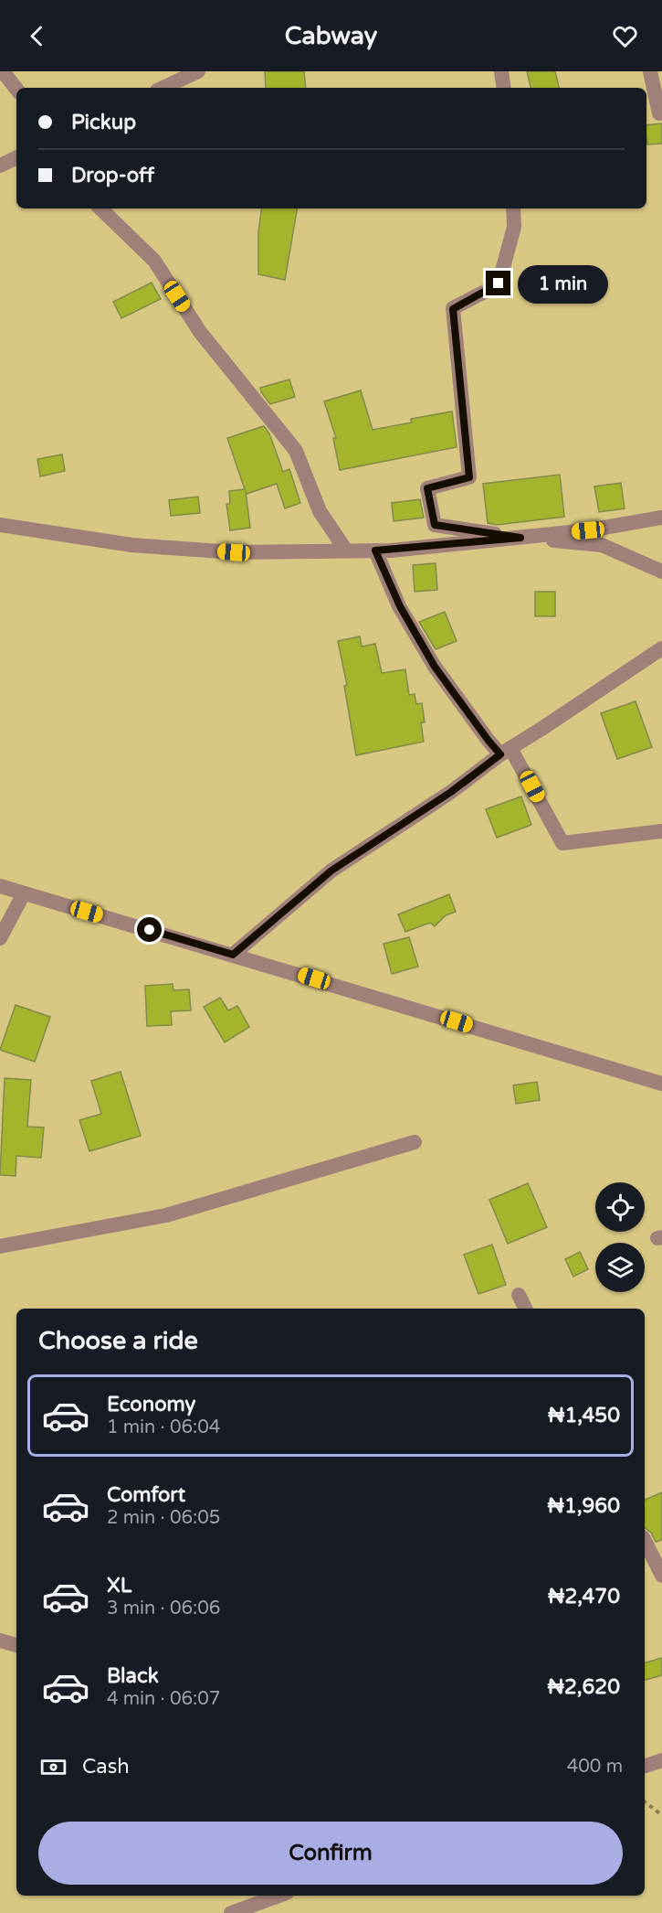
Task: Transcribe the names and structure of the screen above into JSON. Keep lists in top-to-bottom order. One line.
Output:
{"page":{"header":"Cabway","banner":["Pickup","Drop-off"],"bubble":"1 min","heading":"Choose a ride","list":[{"name":"Economy","note":"1 min · 06:04","value":"₦1,450"},{"name":"Comfort","note":"2 min · 06:05","value":"₦1,960"},{"name":"XL","note":"3 min · 06:06","value":"₦2,470"},{"name":"Black","note":"4 min · 06:07","value":"₦2,620"}],"pay":["Cash","400 m"],"buttons":"Confirm"}}
